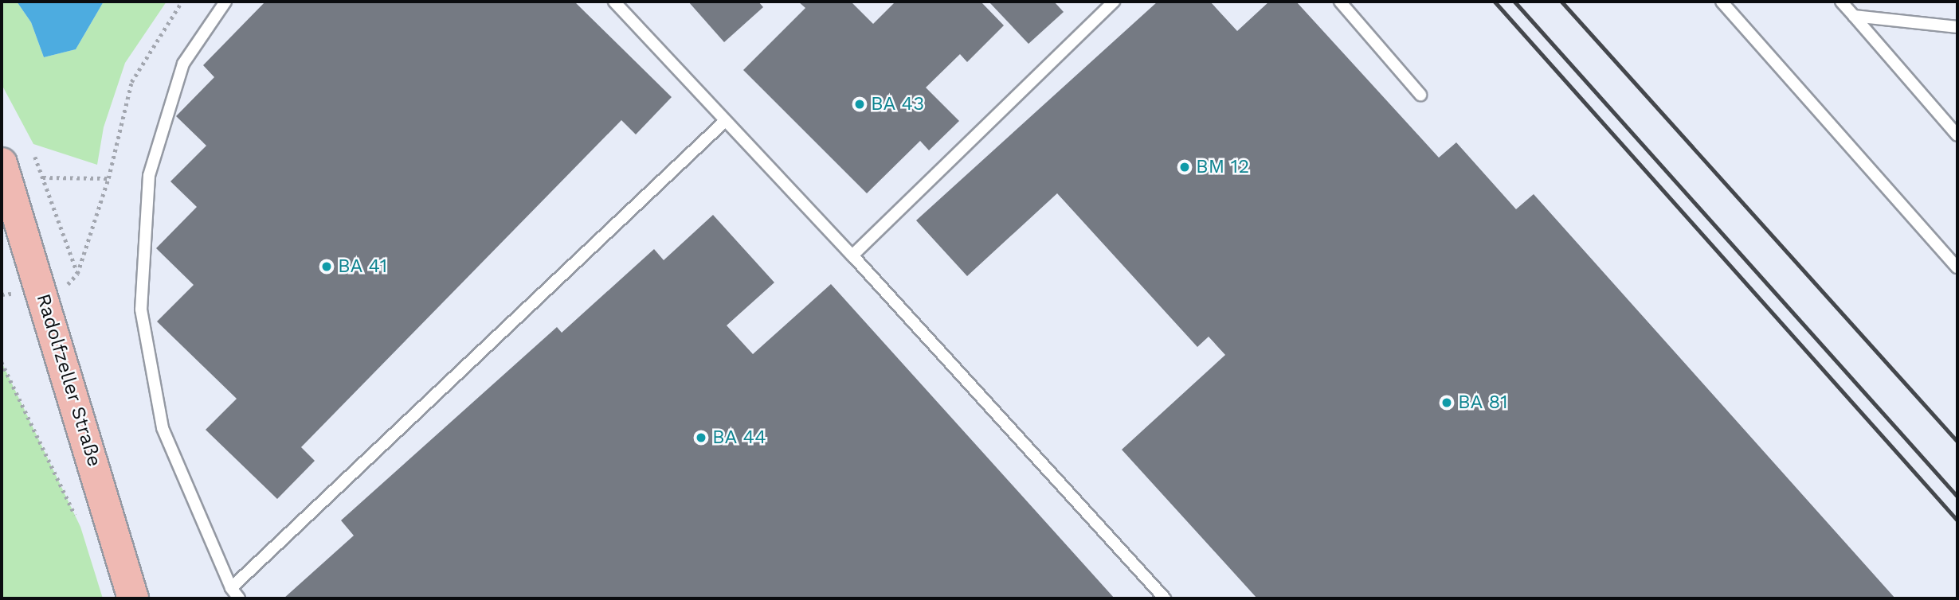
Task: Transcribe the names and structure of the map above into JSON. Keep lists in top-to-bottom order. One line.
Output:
{"streets":{"main road":["Radolfzeller Straße"]},"places":["BA 43","BM 12","BA 41","BA 81","BA 44"]}
